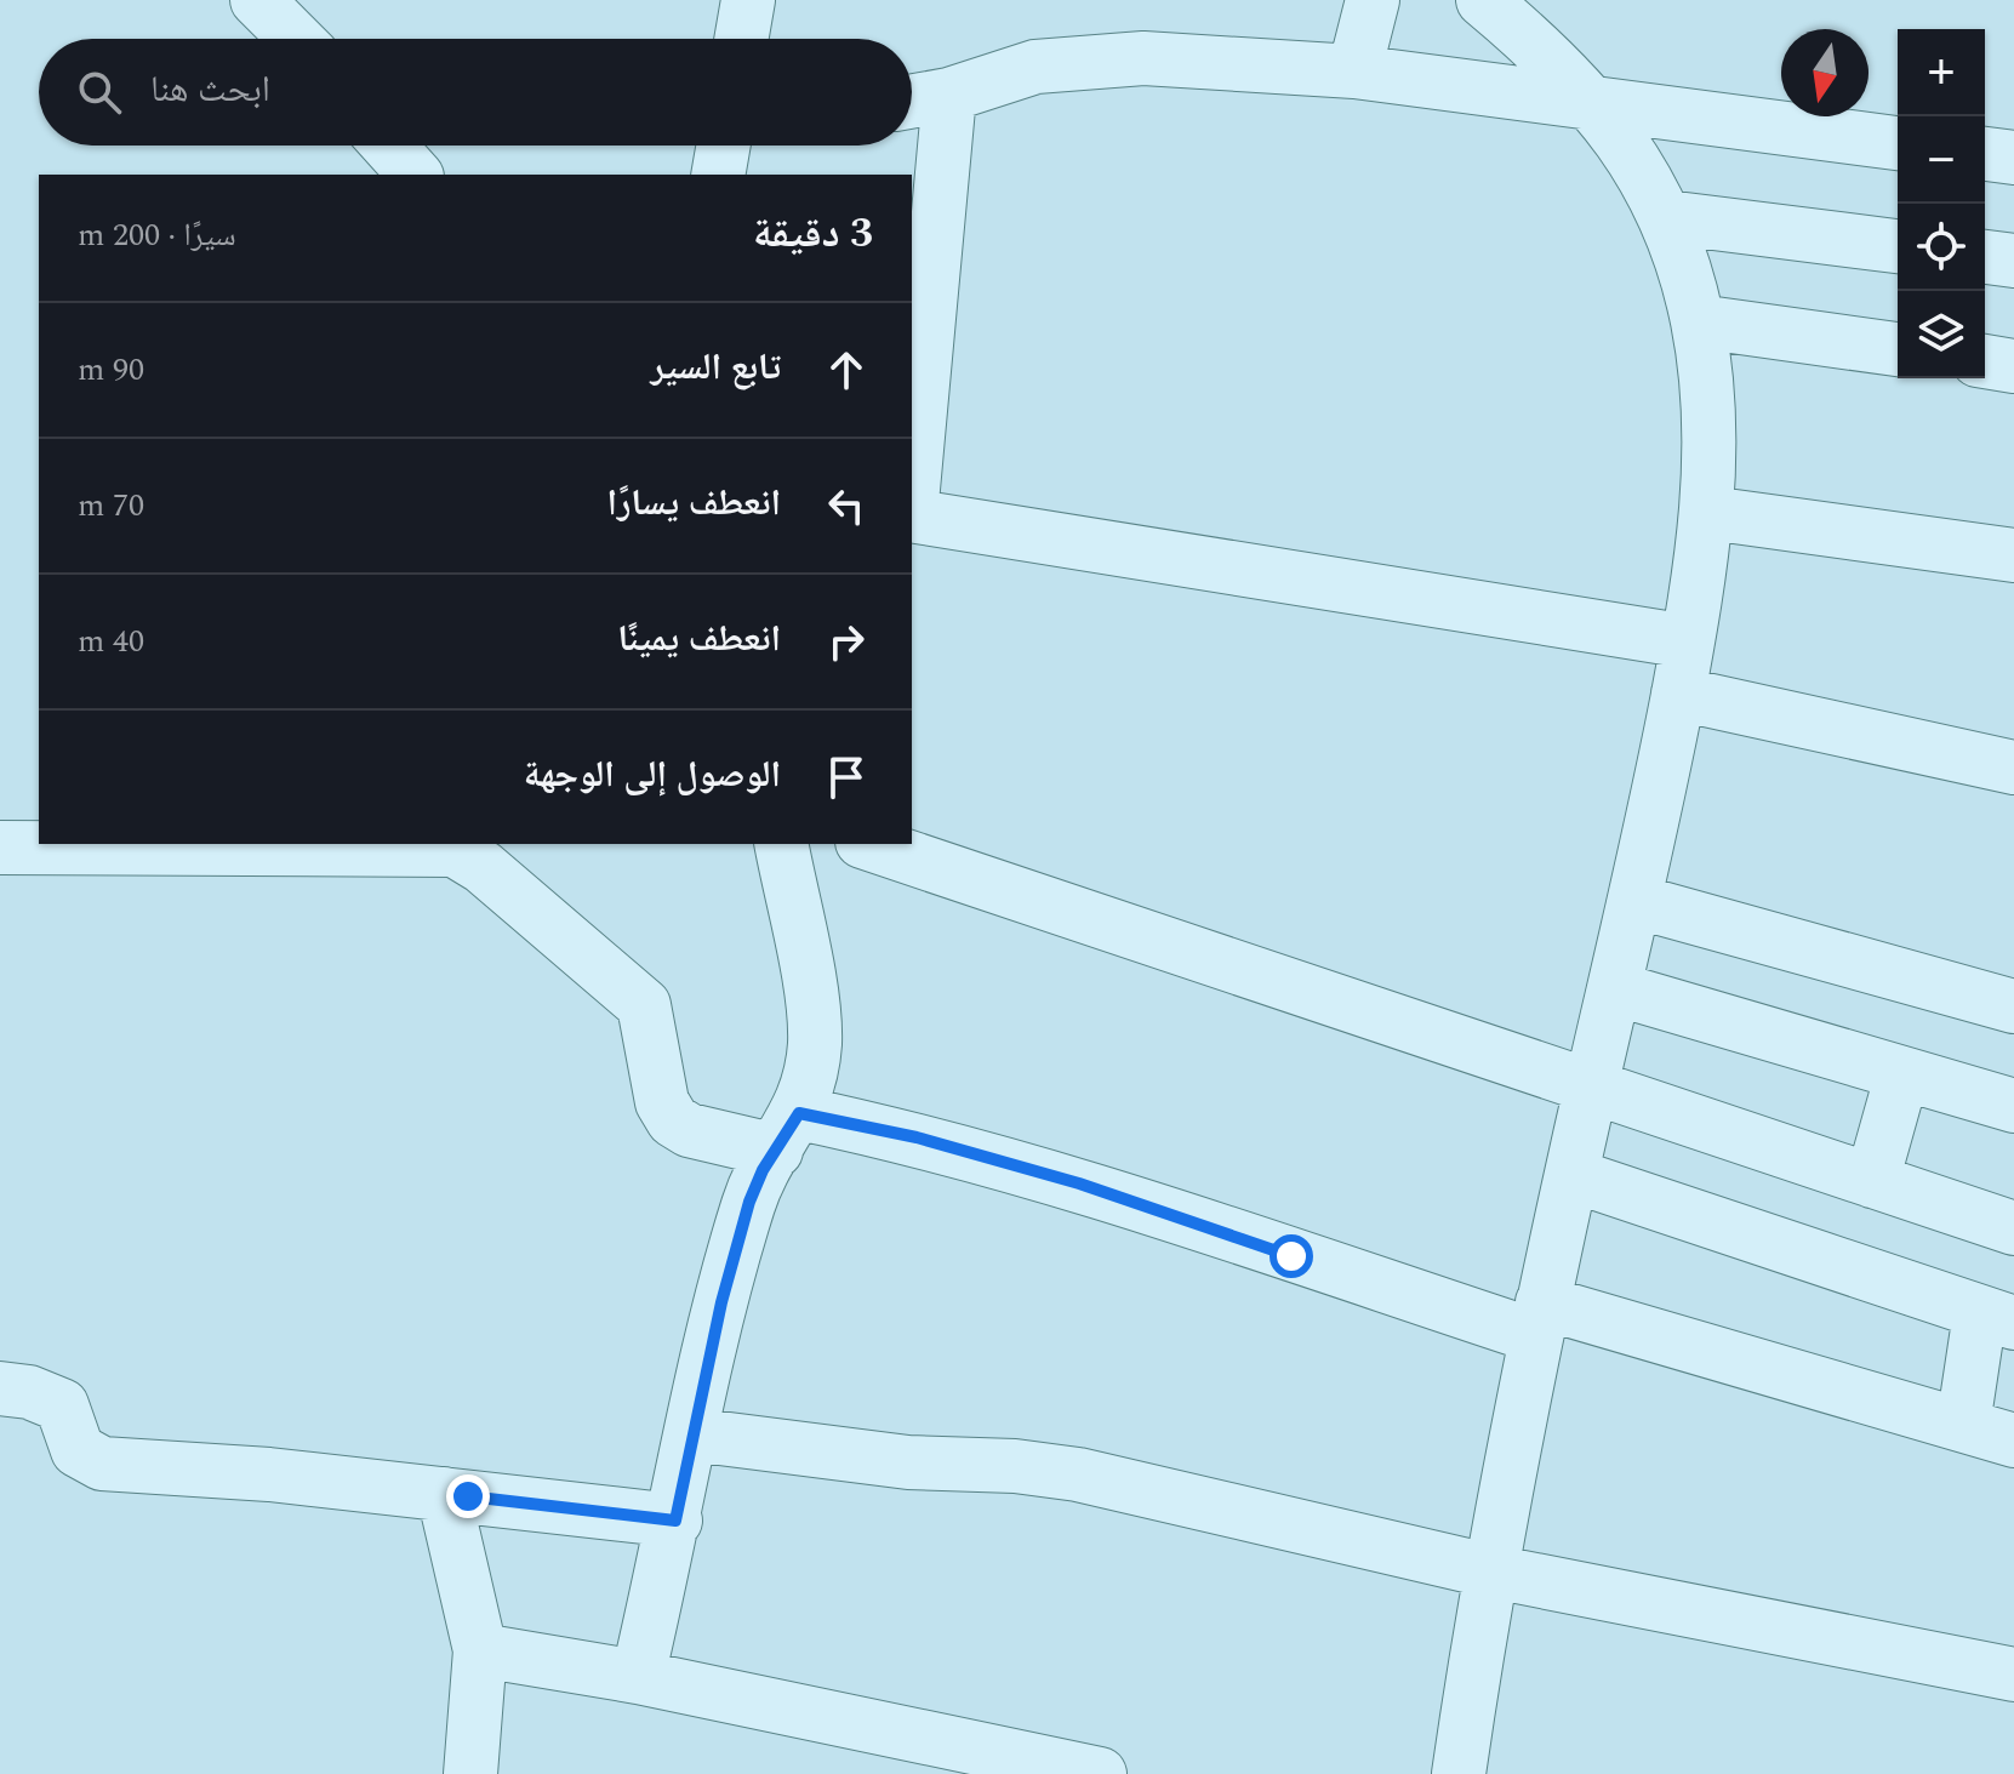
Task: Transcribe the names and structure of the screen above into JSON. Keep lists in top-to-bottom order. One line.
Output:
{"north":"bottom","page":{"map_buttons":["+","−"],"search":"ابحث هنا","heading":["3 دقيقة","سيرًا · 200 m"],"list":[["تابع السير","90 m"],["انعطف يسارًا","70 m"],["انعطف يمينًا","40 m"],"الوصول إلى الوجهة"]}}
